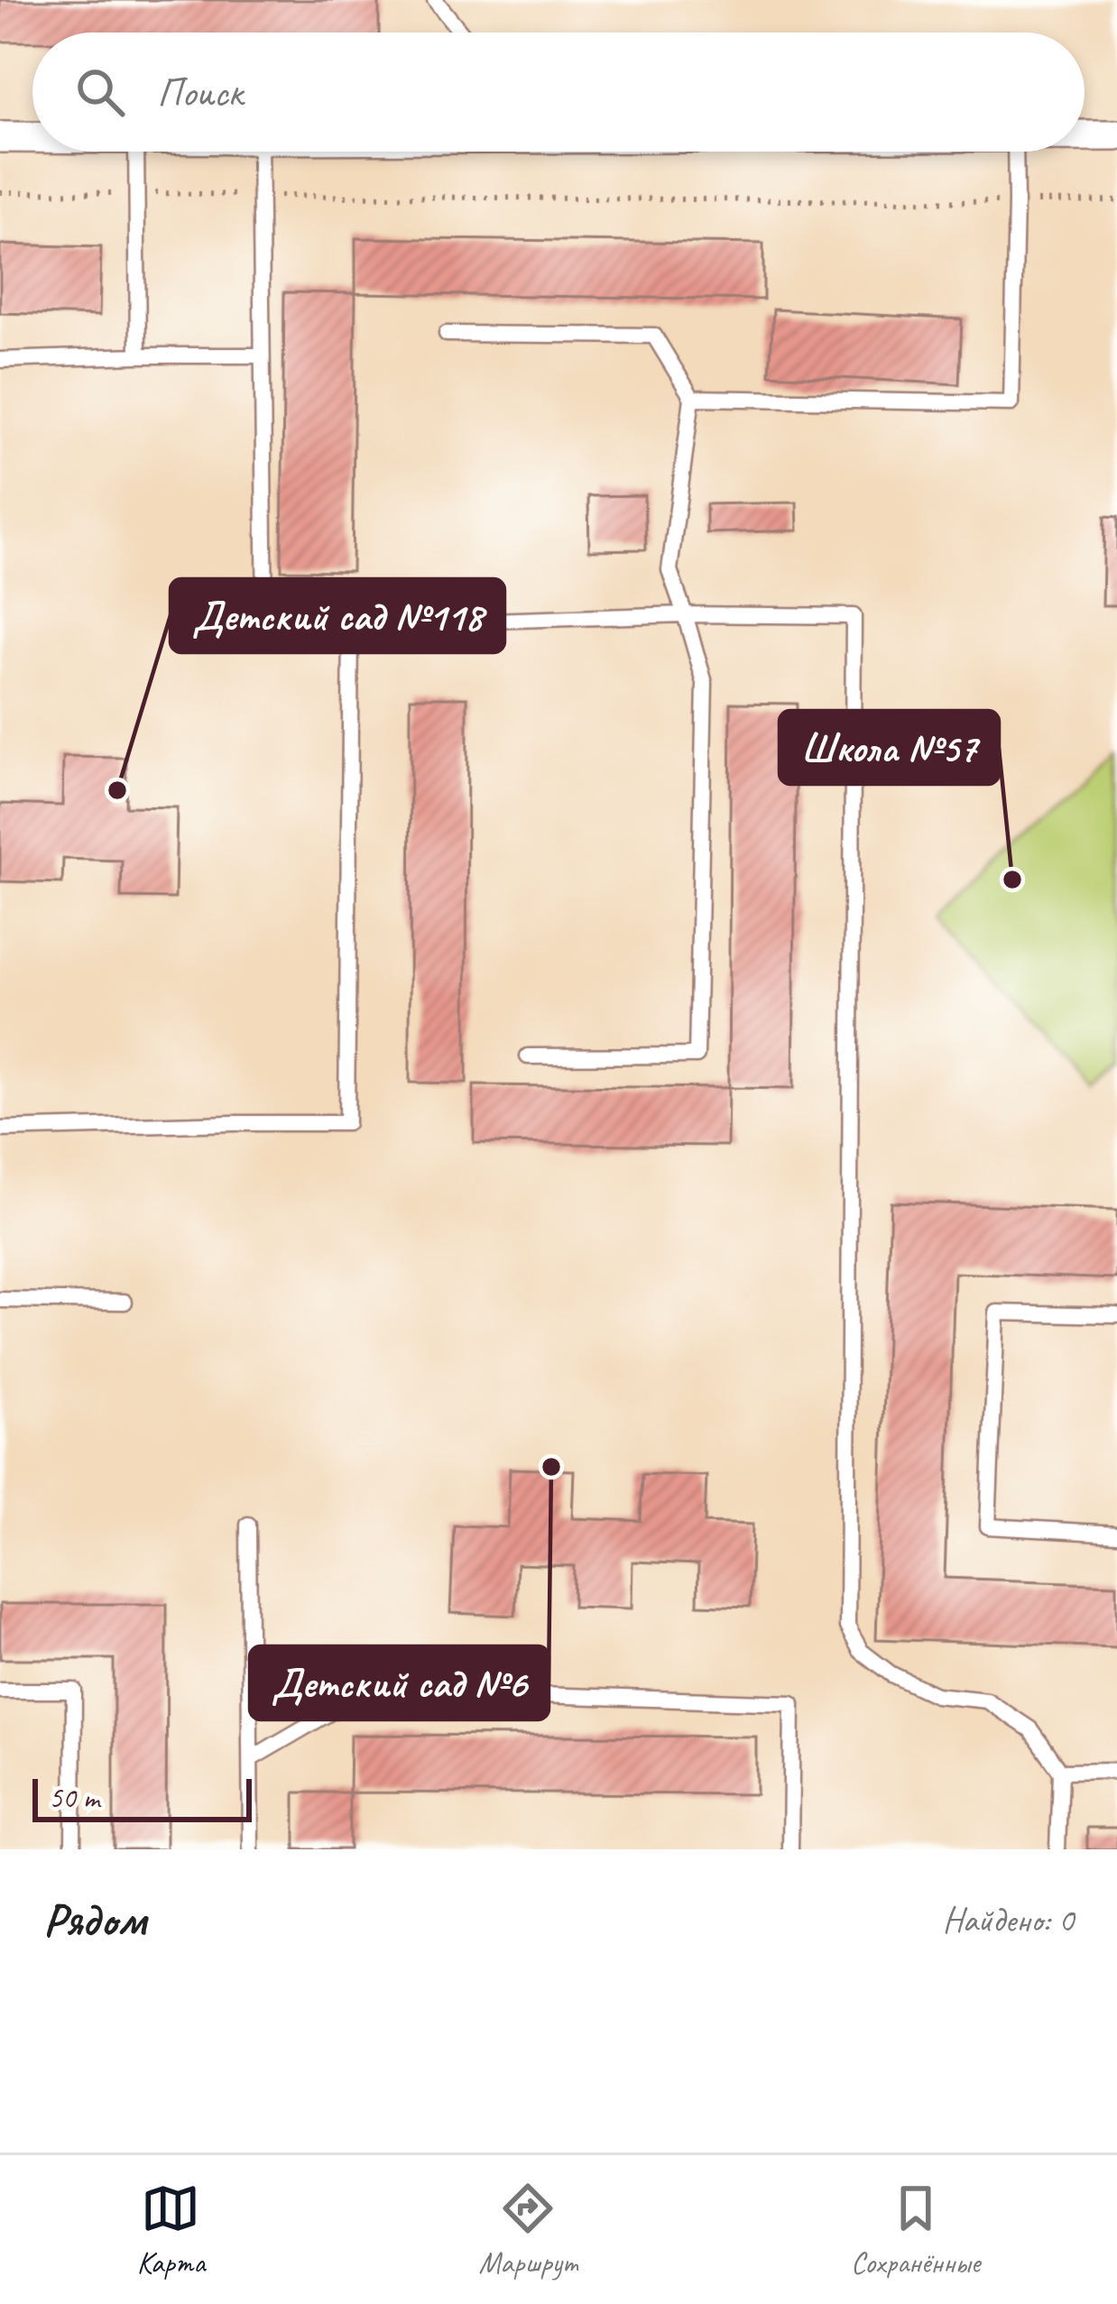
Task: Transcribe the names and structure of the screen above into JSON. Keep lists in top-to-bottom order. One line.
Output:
{"places":["Детский сад №118","Школа №57","Детский сад №6"],"scale_bar":"50 m","page":{"search":"Поиск","scale":"50 m","heading":["Рядом","Найдено: 0"],"nav":["Карта","Маршрут","Сохранённые"]}}
